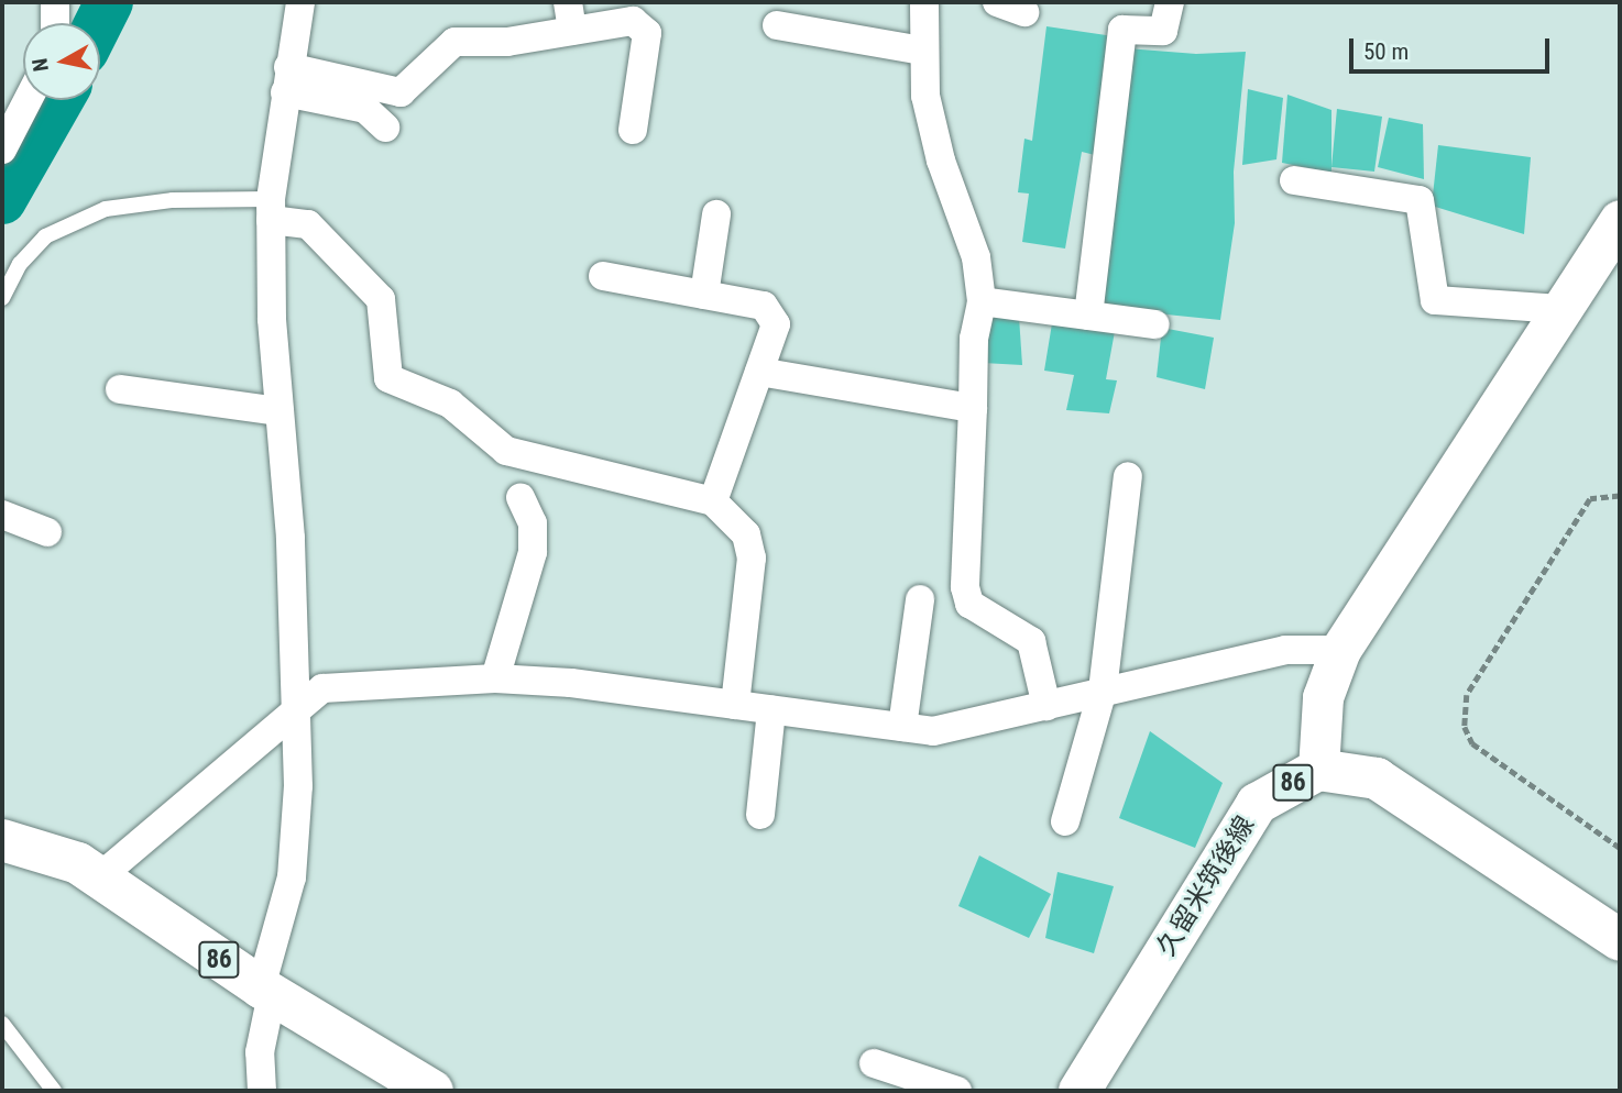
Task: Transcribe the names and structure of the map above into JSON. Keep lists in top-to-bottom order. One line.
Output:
{"streets":{"main road":["86","久留米筑後線"]},"crossings":[["86","久留米筑後線"]],"scale_bar":"50 m","north":"left"}
